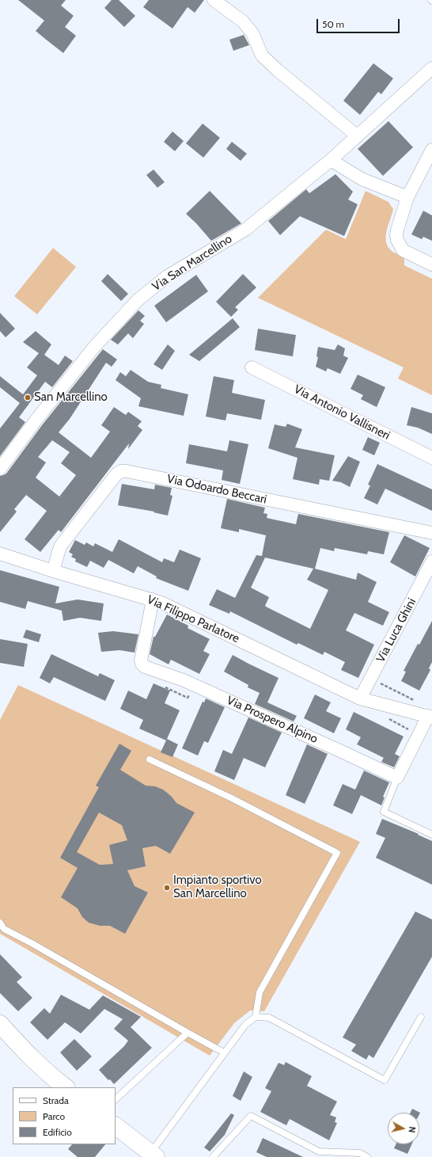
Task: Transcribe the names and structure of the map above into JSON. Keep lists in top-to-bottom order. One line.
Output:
{"streets":{"street":["Via San Marcellino","Via Antonio Vallisneri","Via Odoardo Beccari","Via Filippo Parlatore","Via Luca Ghini","Via Prospero Alpino"]},"crossings":[["Via Odoardo Beccari","Via Filippo Parlatore"],["Via Filippo Parlatore","Via Luca Ghini"],["Via Filippo Parlatore","Via Prospero Alpino"]],"places":["San Marcellino","Impianto sportivo San Marcellino"],"legend":["Strada","Parco","Edificio"],"scale_bar":"50 m","north":"right"}
